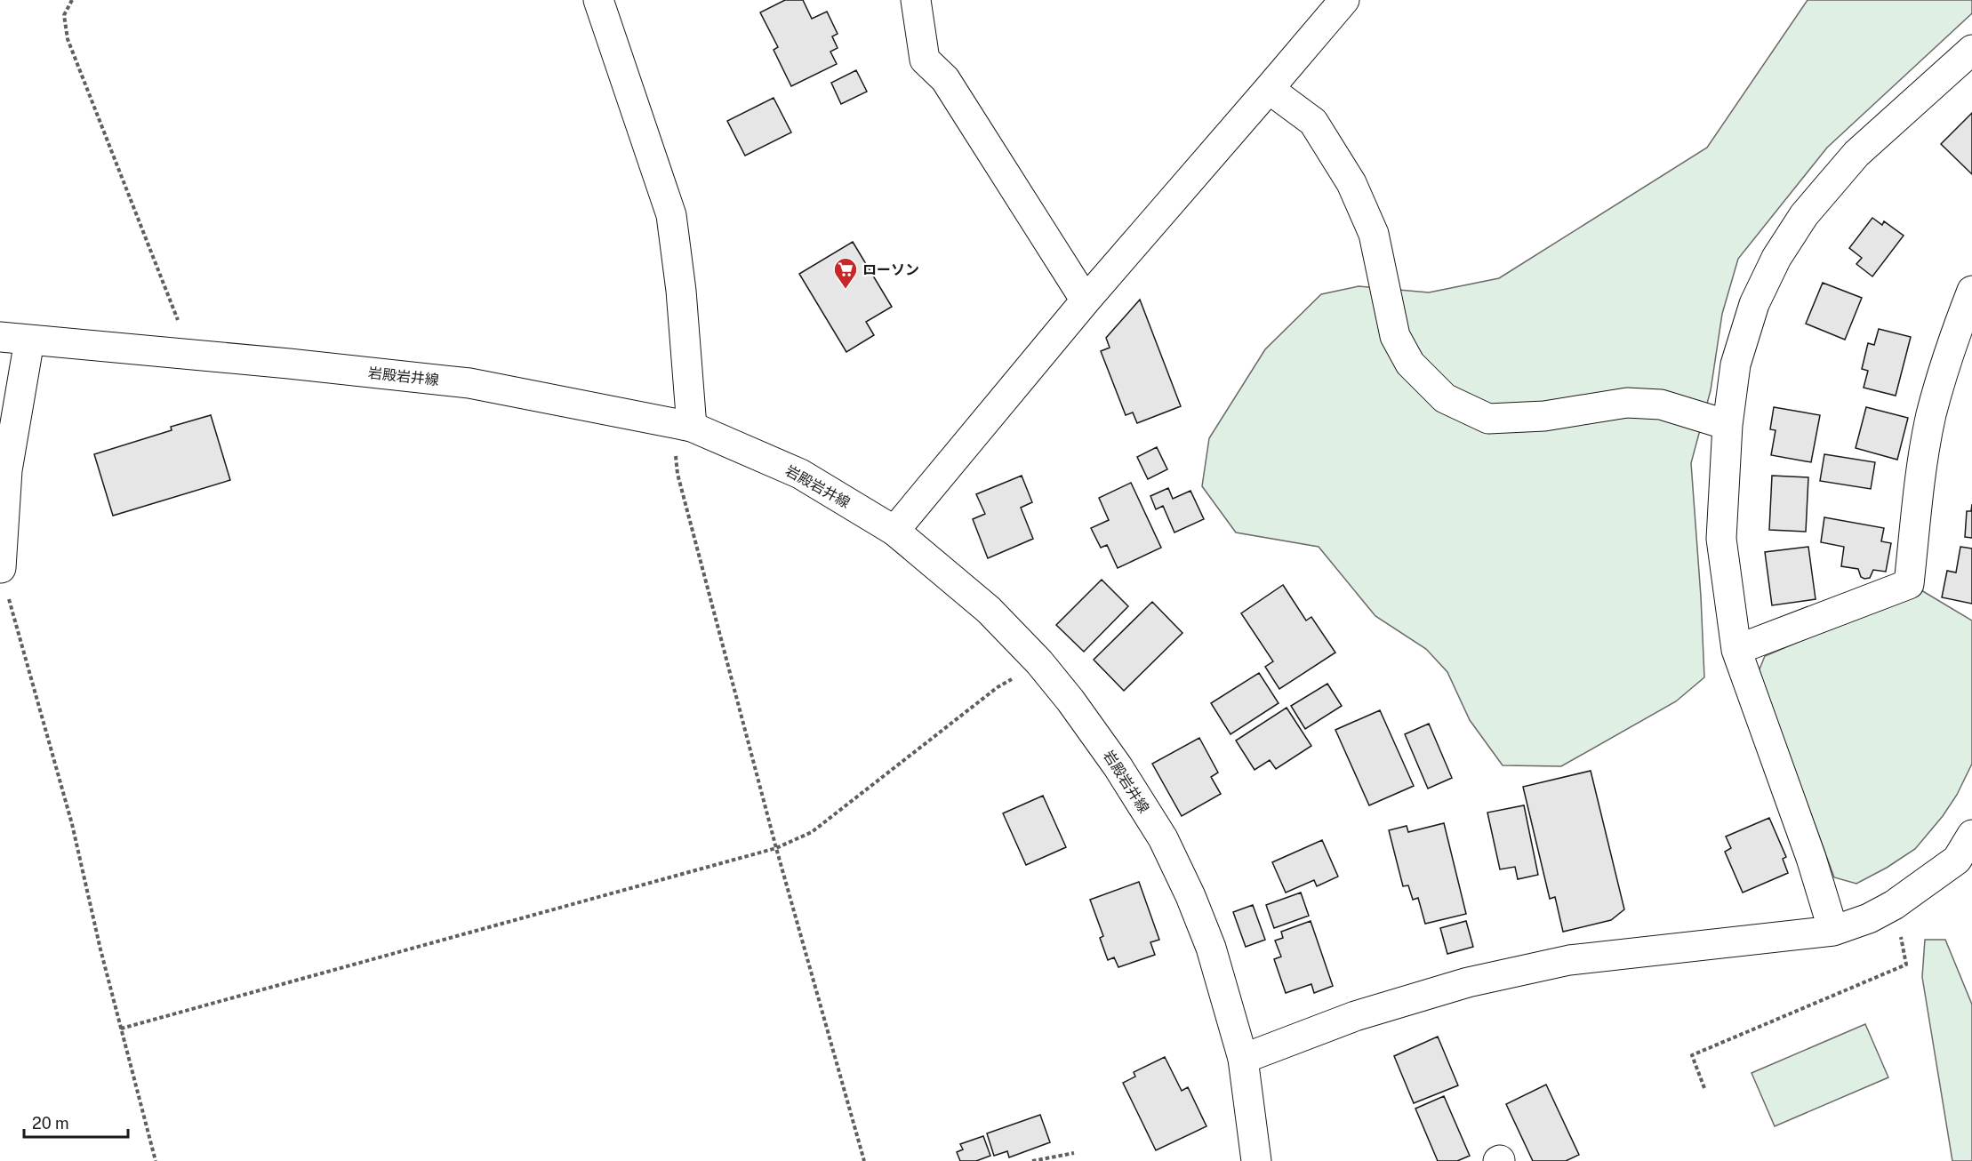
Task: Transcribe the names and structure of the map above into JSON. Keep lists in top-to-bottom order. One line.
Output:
{"streets":{"street":["岩殿岩井線"]},"places":{"supermarket":["ローソン"]},"scale_bar":"20 m"}
